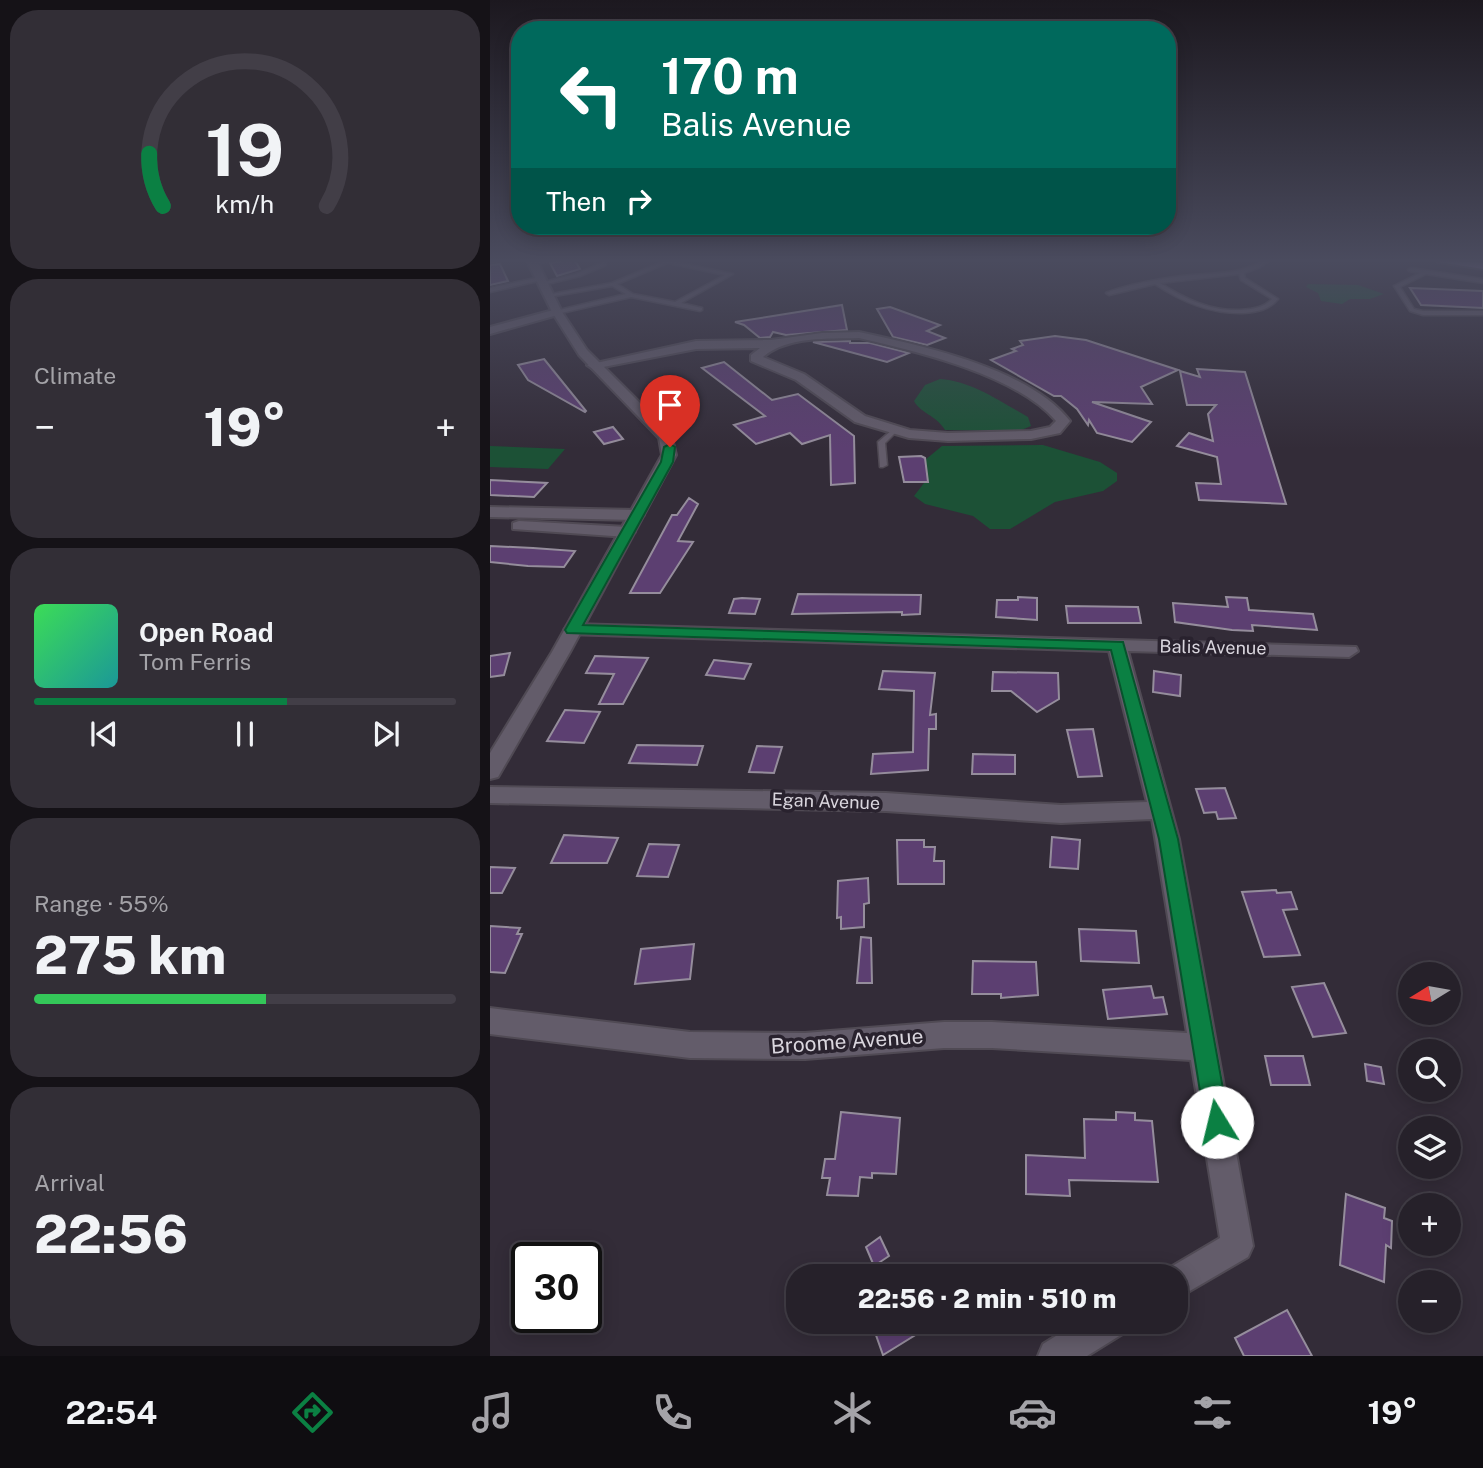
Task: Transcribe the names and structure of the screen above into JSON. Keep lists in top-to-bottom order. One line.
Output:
{"streets":{"street":["Balis Avenue","Egan Avenue","Broome Avenue"]},"north":"left","page":{"turn":["170 m","Balis Avenue"],"then":"Then","tile":["Climate",["Range · 55%","275 km"],["Arrival","22:56"]],"heat":["−","19°","+"],"song":["Open Road","Tom Ferris"],"map_buttons":["+","−"],"limit":"30","trip":"22:56 · 2 min · 510 m","tabs":["22:54","19°"],"gauge":["19","km/h"]}}
